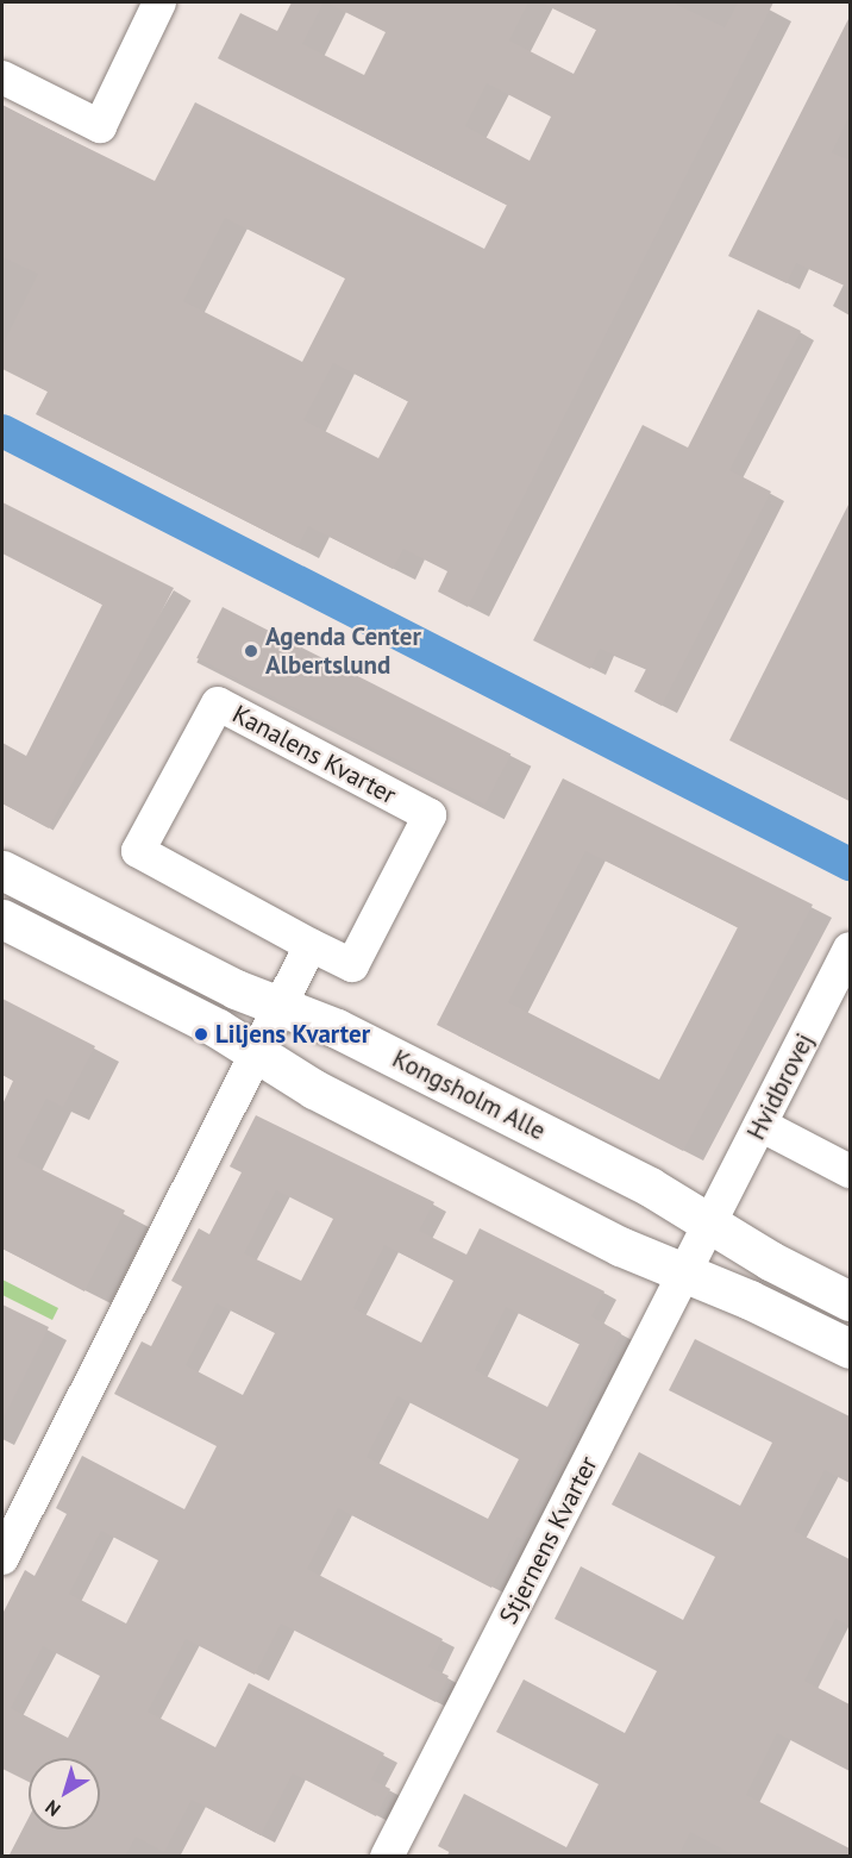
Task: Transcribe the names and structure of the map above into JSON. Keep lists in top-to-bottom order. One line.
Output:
{"streets":{"street":["Kanalens Kvarter","Hvidbrovej","Kongsholm Alle","Stjernens Kvarter"]},"crossings":[["Hvidbrovej","Kongsholm Alle"],["Hvidbrovej","Stjernens Kvarter"],["Kongsholm Alle","Stjernens Kvarter"]],"places":["Agenda Center Albertslund","Liljens Kvarter"],"north":"bottom left"}
